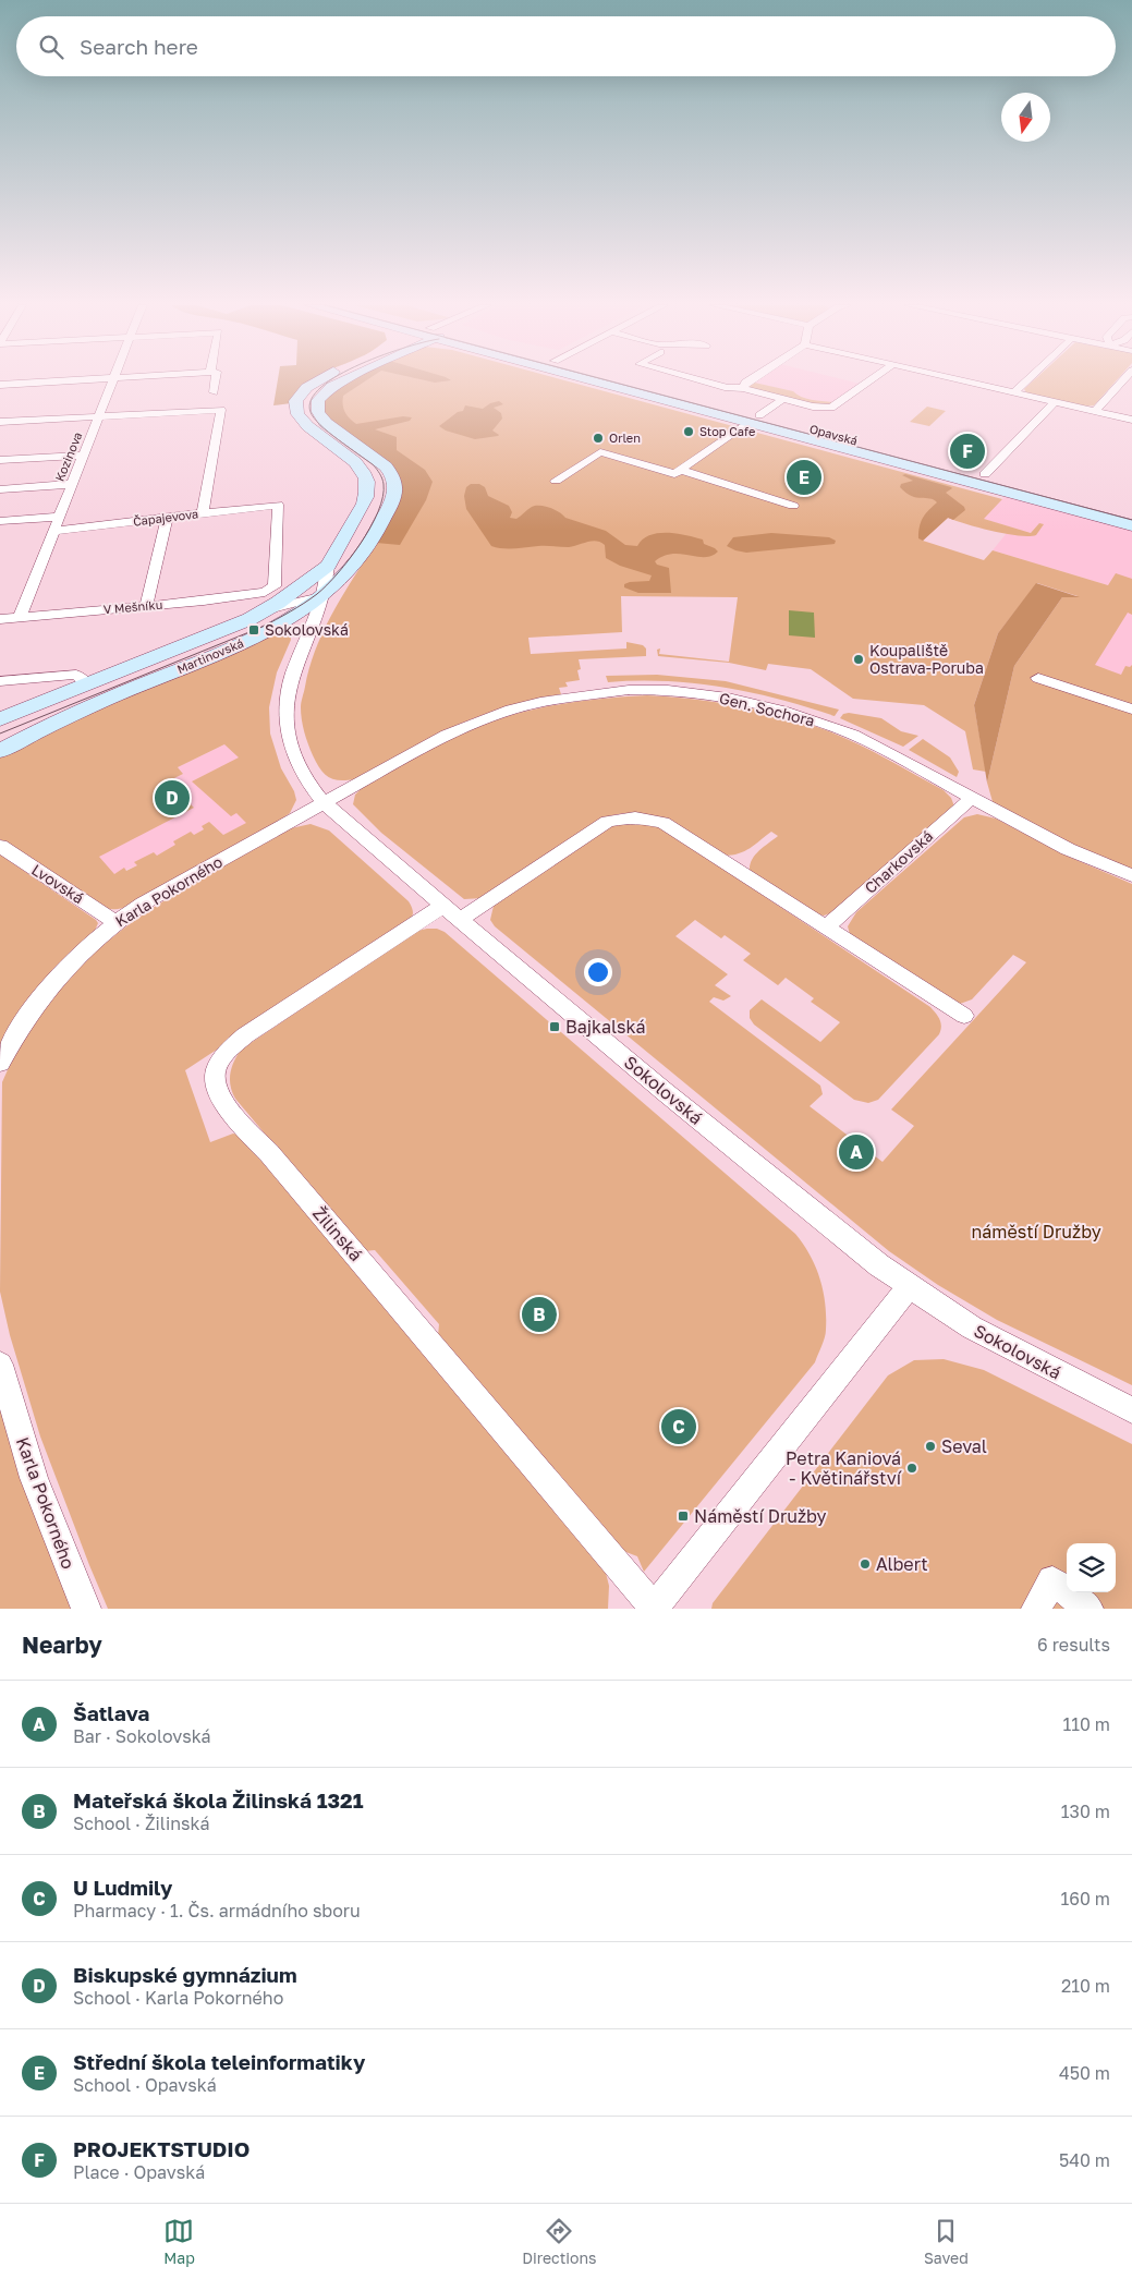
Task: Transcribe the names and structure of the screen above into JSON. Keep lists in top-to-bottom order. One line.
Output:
{"streets":{"main road":["Opavská","Martinovská"],"street":["Kozinova","Čapajevova","V Mešníku","Gen. Sochora","Charkovská","Lvovská","Karla Pokorného","Sokolovská","Žilinská"]},"crossings":[["Kozinova","Čapajevova"],["Kozinova","V Mešníku"],["Čapajevova","V Mešníku"],["Čapajevova","Martinovská"],["V Mešníku","Martinovská"],["Martinovská","Sokolovská"],["Gen. Sochora","Charkovská"],["Gen. Sochora","Karla Pokorného"],["Gen. Sochora","Sokolovská"],["Lvovská","Karla Pokorného"],["Karla Pokorného","Sokolovská"],["Sokolovská","Žilinská"]],"parks":["náměstí Družby"],"places":{"other":["Stop Cafe","Orlen","Koupaliště Ostrava-Poruba","Seval","Petra Kaniová - Květinářství","Albert"],"transit":["Sokolovská","Bajkalská","Náměstí Družby"]},"north":"bottom","page":{"search":"Search here","pins":["F","E","D","A","B","C"],"heading":["Nearby","6 results"],"list":[{"mark":"A","name":"Šatlava","note":"Bar · Sokolovská","value":"110 m"},{"mark":"B","name":"Mateřská škola Žilinská 1321","note":"School · Žilinská","value":"130 m"},{"mark":"C","name":"U Ludmily","note":"Pharmacy · 1. Čs. armádního sboru","value":"160 m"},{"mark":"D","name":"Biskupské gymnázium","note":"School · Karla Pokorného","value":"210 m"},{"mark":"E","name":"Střední škola teleinformatiky","note":"School · Opavská","value":"450 m"},{"mark":"F","name":"PROJEKTSTUDIO","note":"Place · Opavská","value":"540 m"}],"nav":["Map","Directions","Saved"]}}
